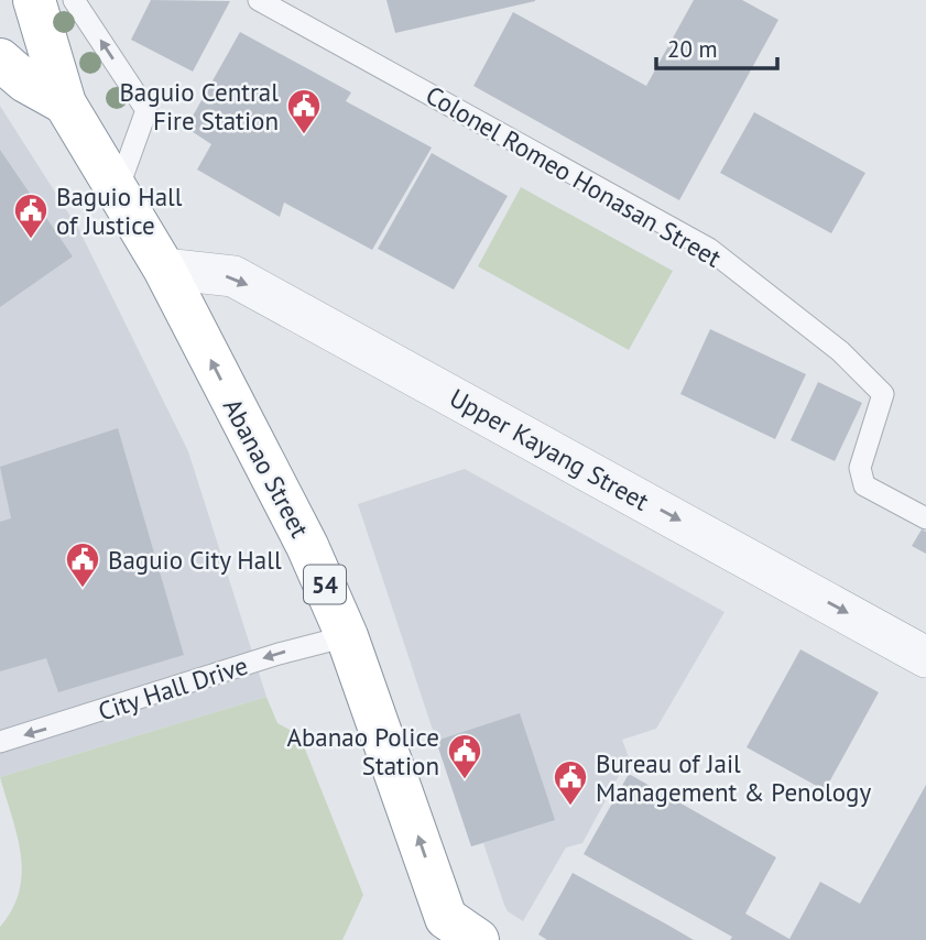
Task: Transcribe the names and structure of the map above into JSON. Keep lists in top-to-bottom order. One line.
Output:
{"streets":{"highway":["Abanao Street","54"],"street":["Upper Kayang Street"],"lane":["Colonel Romeo Honasan Street","City Hall Drive"]},"crossings":[["Upper Kayang Street","Abanao Street"],["Abanao Street","City Hall Drive"]],"one_way":["Upper Kayang Street","Abanao Street","City Hall Drive"],"places":{"public building":["Baguio Central Fire Station","Baguio Hall of Justice","Baguio City Hall","Abanao Police Station","Bureau of Jail Management & Penology"]},"scale_bar":"20 m"}
